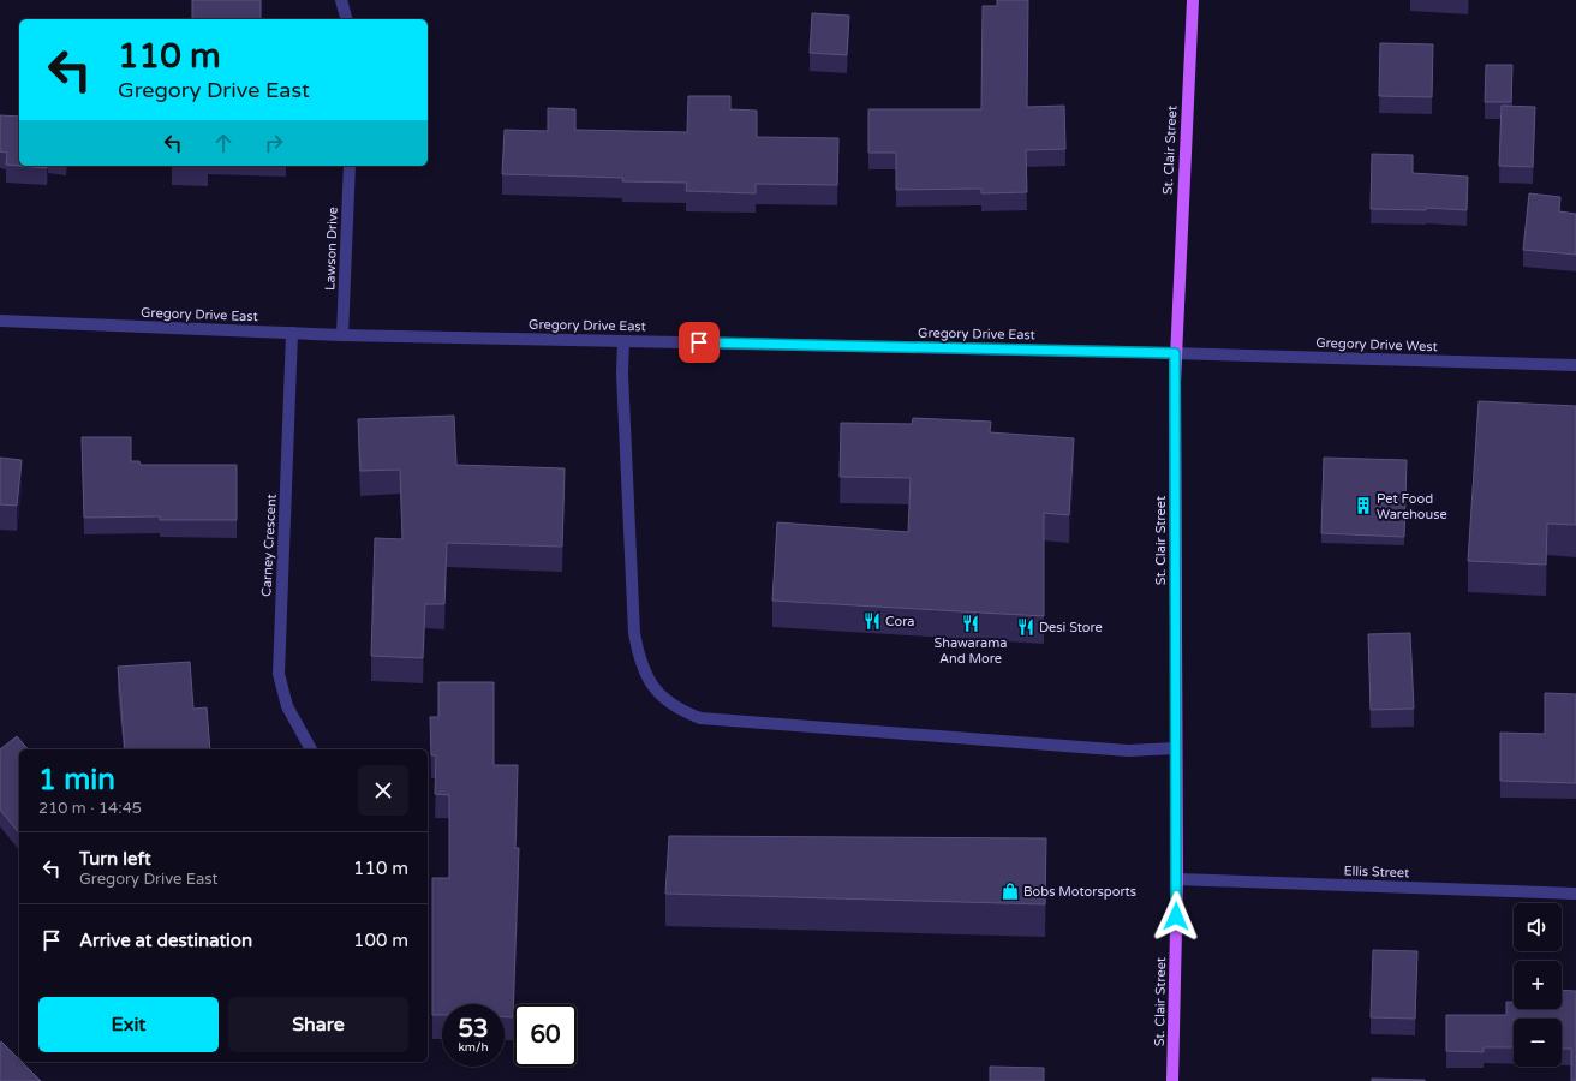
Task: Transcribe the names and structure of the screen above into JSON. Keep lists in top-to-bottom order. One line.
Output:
{"streets":{"main road":["St. Clair Street"],"street":["Lawson Drive","Gregory Drive East","Gregory Drive West","Carney Crescent","Ellis Street"]},"crossings":[["St. Clair Street","Gregory Drive East"],["St. Clair Street","Gregory Drive West"],["St. Clair Street","Ellis Street"],["Lawson Drive","Gregory Drive East"],["Gregory Drive East","Gregory Drive West"],["Gregory Drive East","Carney Crescent"]],"places":{"building":["Pet Food Warehouse"],"restaurant":["Cora","Shawarama And More","Desi Store"],"shop":["Bobs Motorsports"]},"page":{"turn":["110 m","Gregory Drive East"],"heading":["1 min","210 m · 14:45"],"list":[{"name":"Turn left","note":"Gregory Drive East","value":"110 m"},{"name":"Arrive at destination","value":"100 m"}],"map_buttons":["+","−"],"buttons":["Exit","Share"],"speed":"53 km/h","limit":"60"}}
